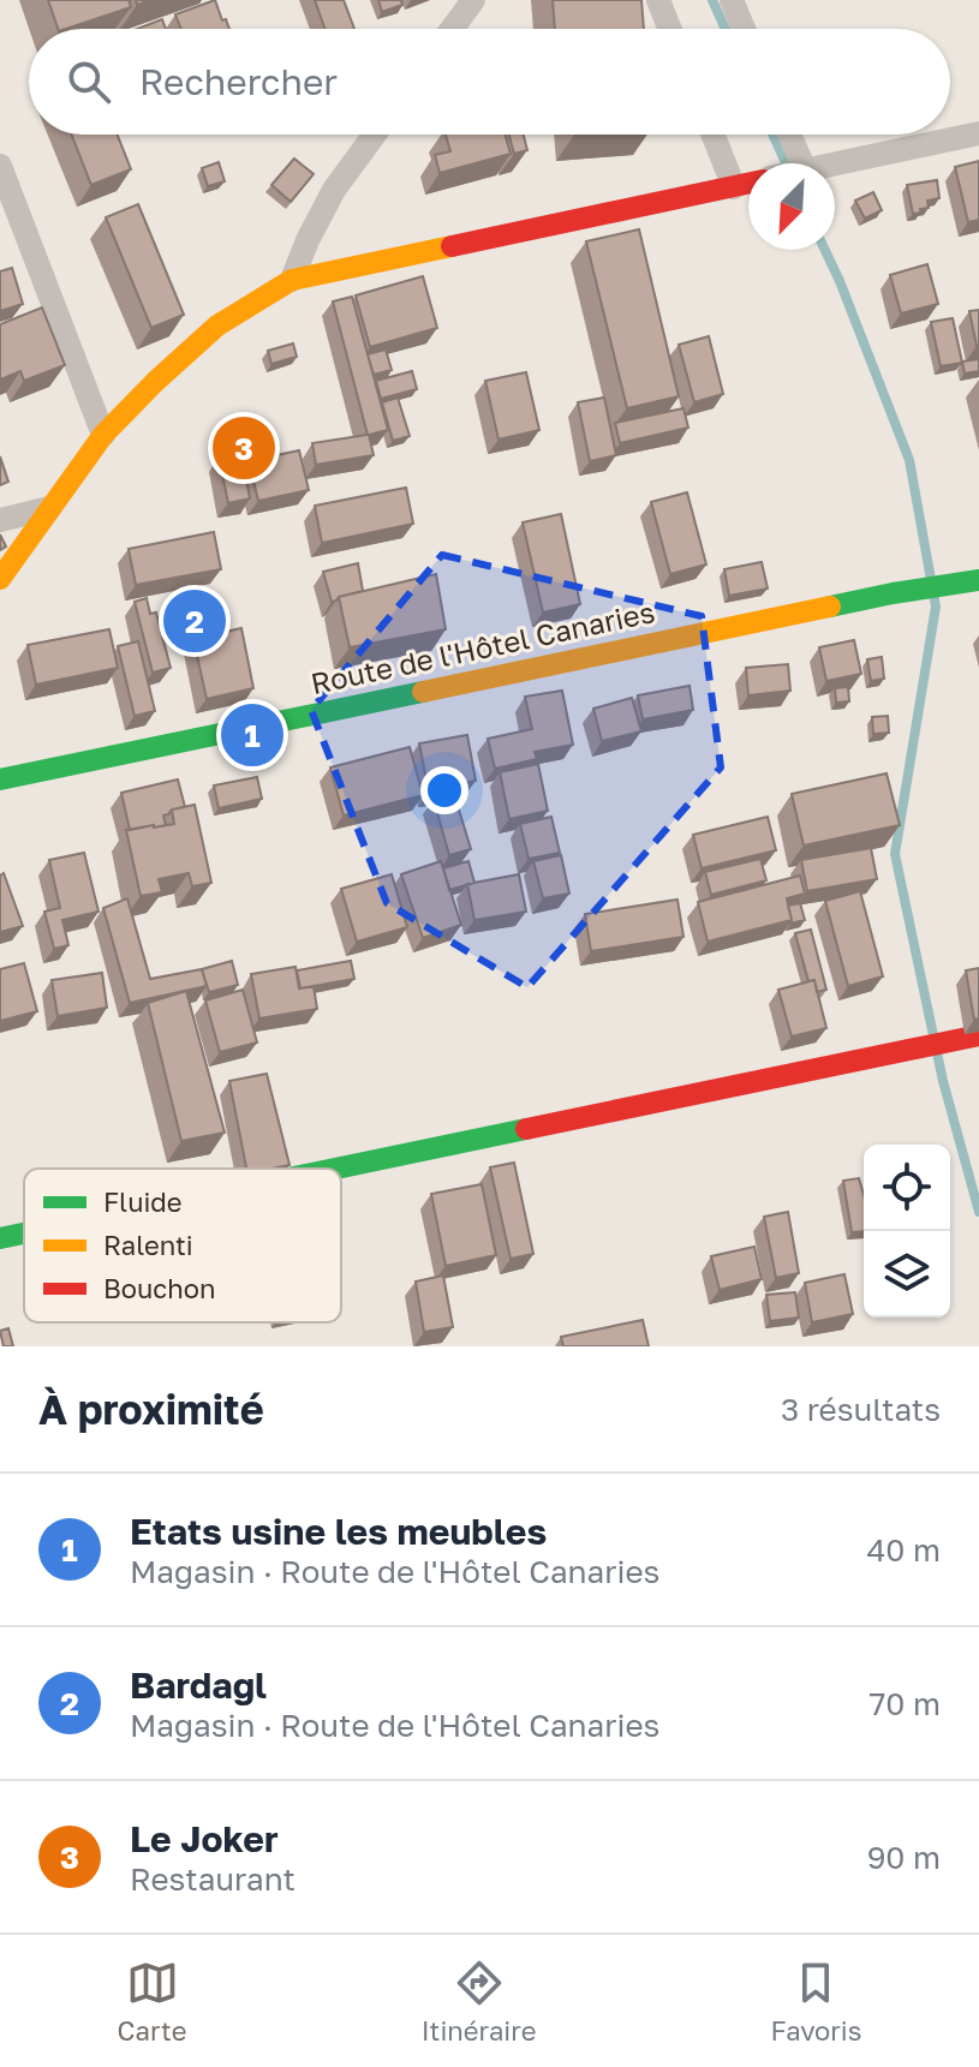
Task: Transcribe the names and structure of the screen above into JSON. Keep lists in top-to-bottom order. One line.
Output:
{"streets":{"street":["Route de l'Hôtel Canaries"]},"legend":["Fluide","Ralenti","Bouchon"],"north":"bottom left","page":{"search":"Rechercher","pins":["3","2","1"],"heading":["À proximité","3 résultats"],"list":[{"mark":"1","name":"Etats usine les meubles","note":"Magasin · Route de l'Hôtel Canaries","value":"40 m"},{"mark":"2","name":"Bardagl","note":"Magasin · Route de l'Hôtel Canaries","value":"70 m"},{"mark":"3","name":"Le Joker","note":"Restaurant","value":"90 m"}],"nav":["Carte","Itinéraire","Favoris"]}}
